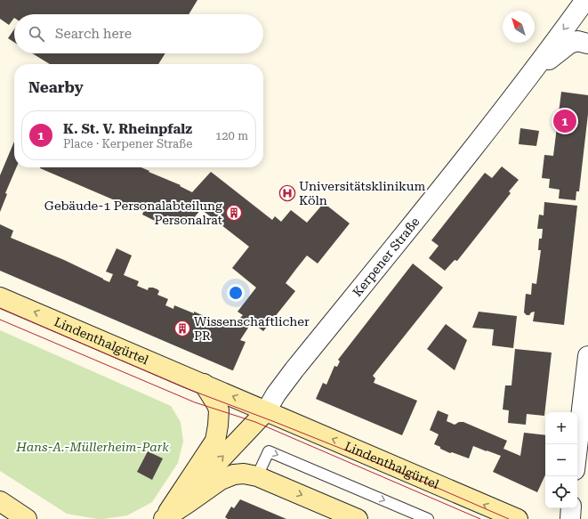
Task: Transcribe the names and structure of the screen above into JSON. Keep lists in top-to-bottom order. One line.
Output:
{"streets":{"main road":["Lindenthalgürtel"],"street":["Kerpener Straße"]},"crossings":[["Kerpener Straße","Lindenthalgürtel"]],"one_way":["Lindenthalgürtel"],"parks":["Hans-A.-Müllerheim-Park"],"places":{"hospital":["Universitätsklinikum Köln"],"building":["Gebäude-1 Personalabteilung Personalrat","Wissenschaftlicher PR"]},"north":"top left","page":{"search":"Search here","heading":"Nearby","pins":"1","list":[{"mark":"1","name":"K. St. V. Rheinpfalz","note":"Place · Kerpener Straße","value":"120 m"}],"map_buttons":["+","−"]}}
